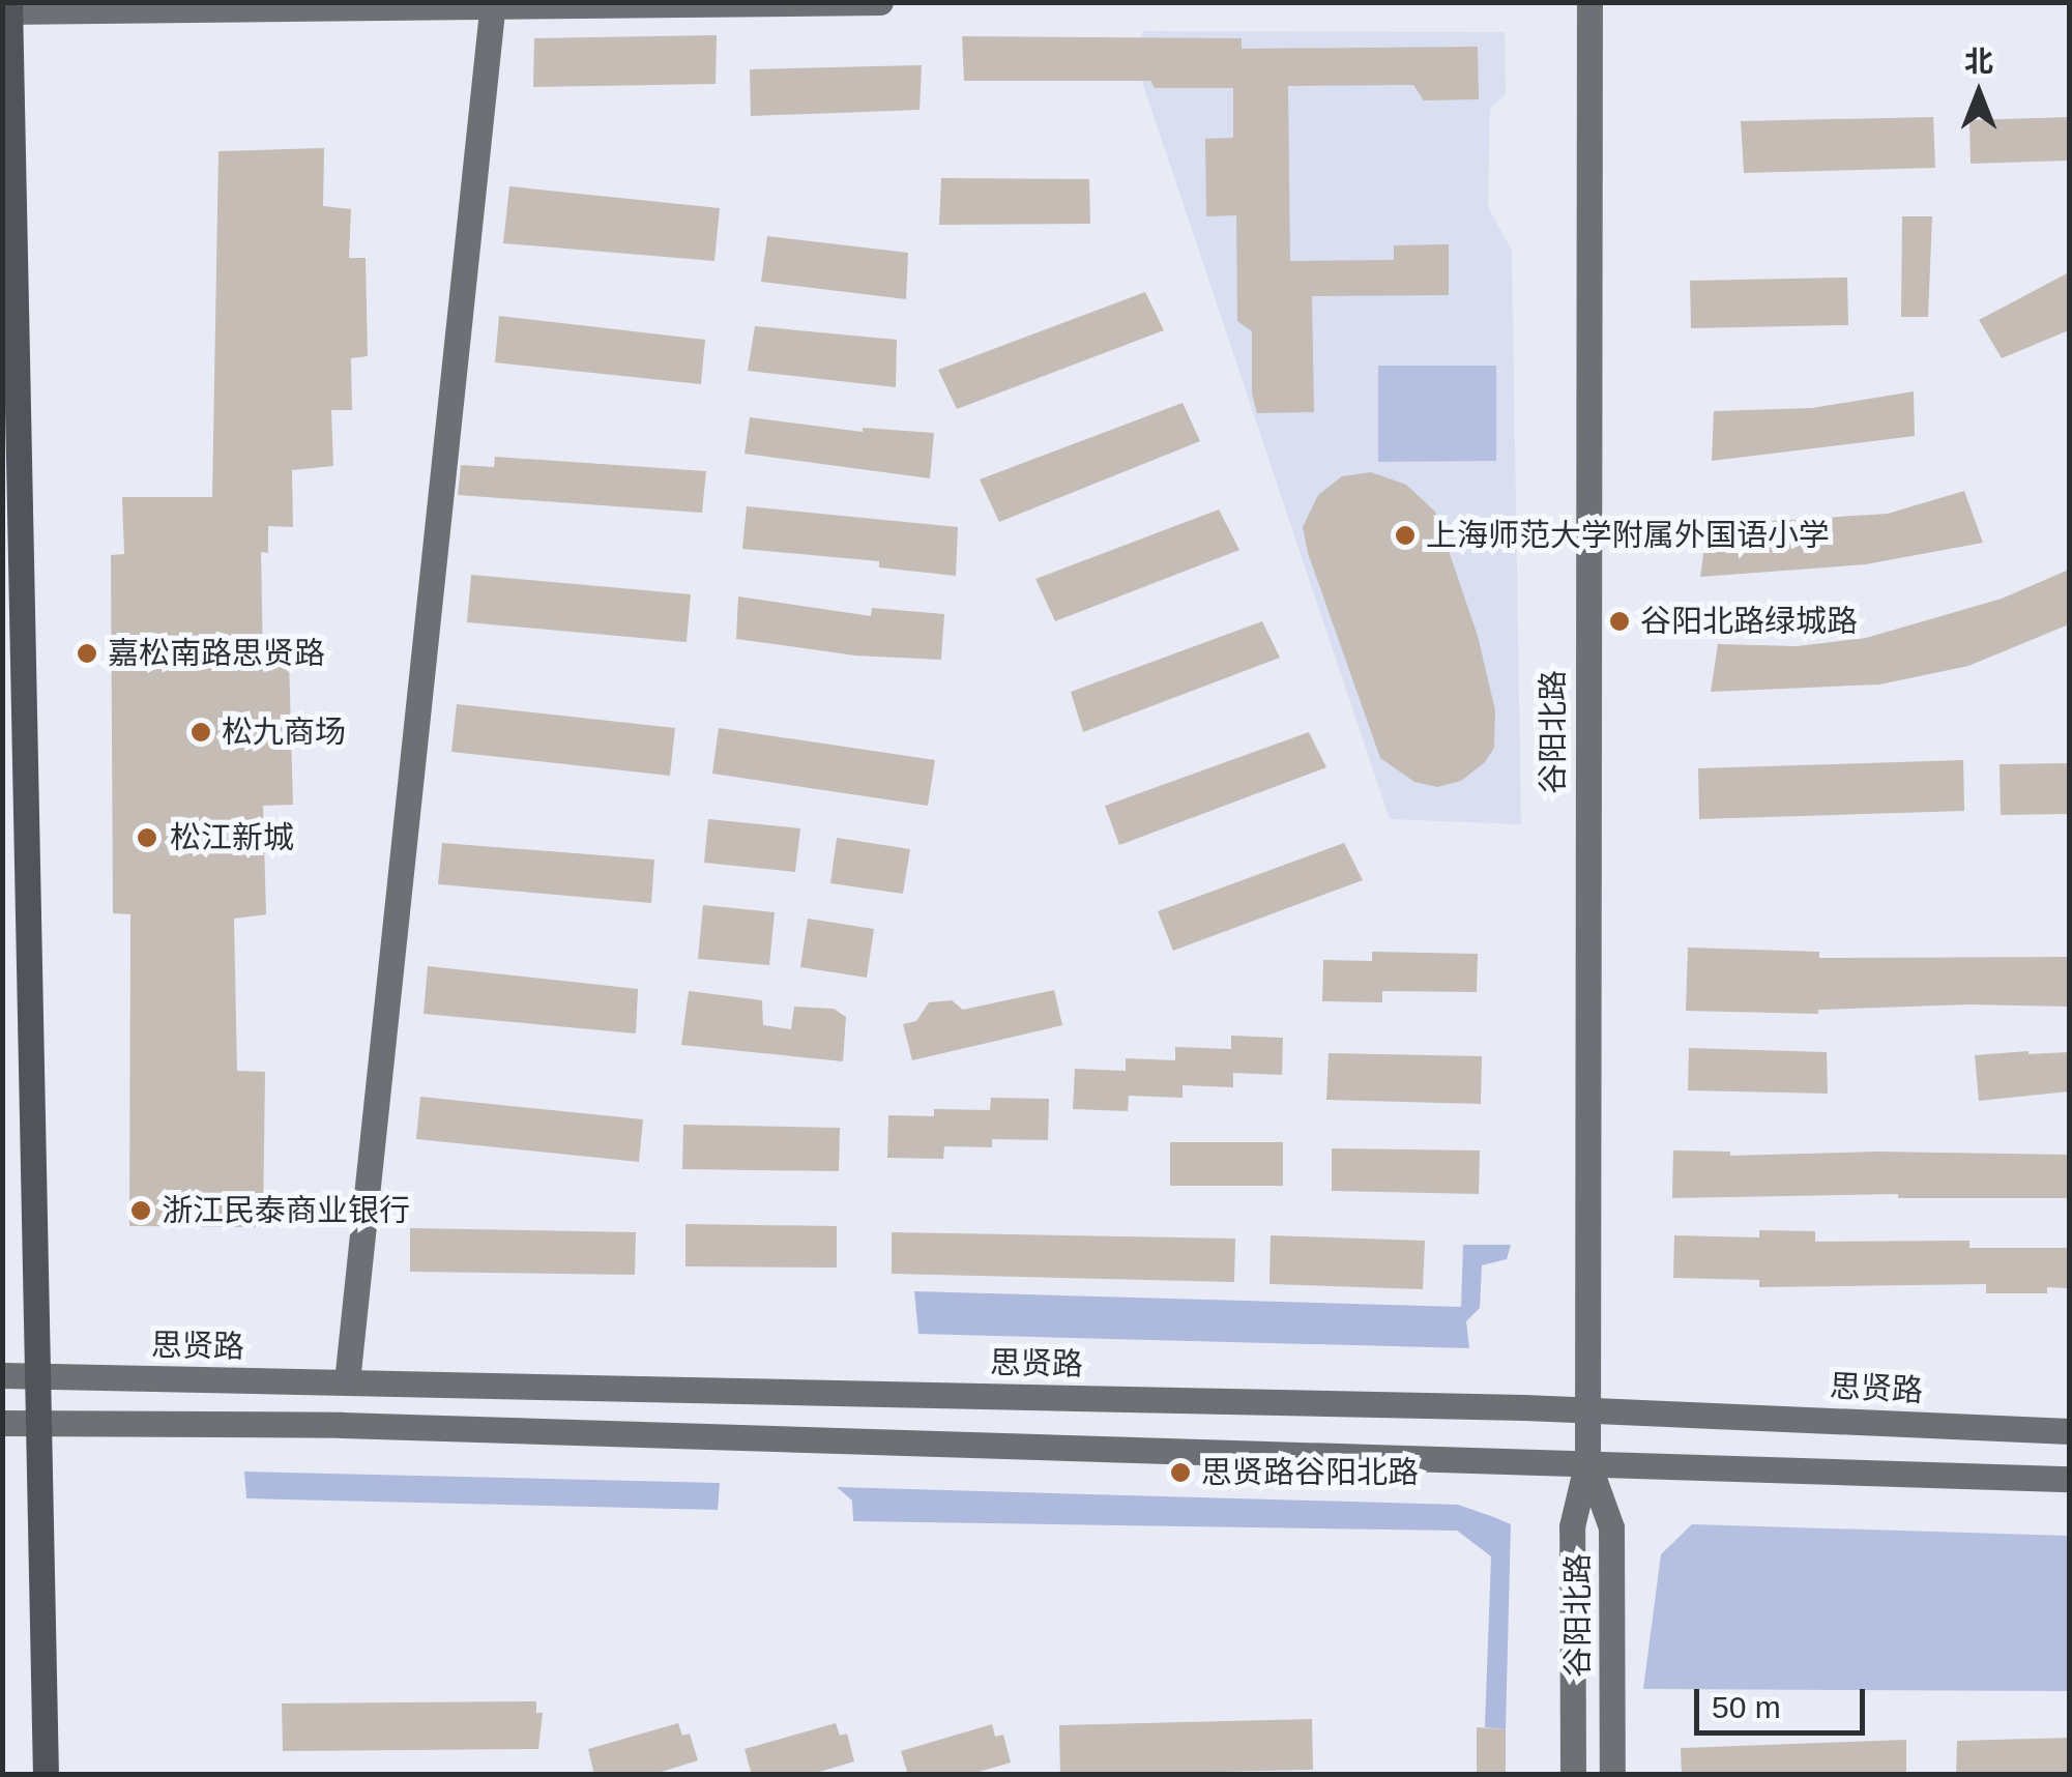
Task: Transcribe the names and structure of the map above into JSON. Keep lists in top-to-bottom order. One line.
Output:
{"streets":{"main road":["谷阳北路","思贤路"]},"crossings":[["谷阳北路","思贤路"]],"places":["上海师范大学附属外国语小学","谷阳北路绿城路","嘉松南路思贤路","松九商场","松江新城","浙江民泰商业银行","思贤路谷阳北路"],"scale_bar":"50 m","north":"top"}
